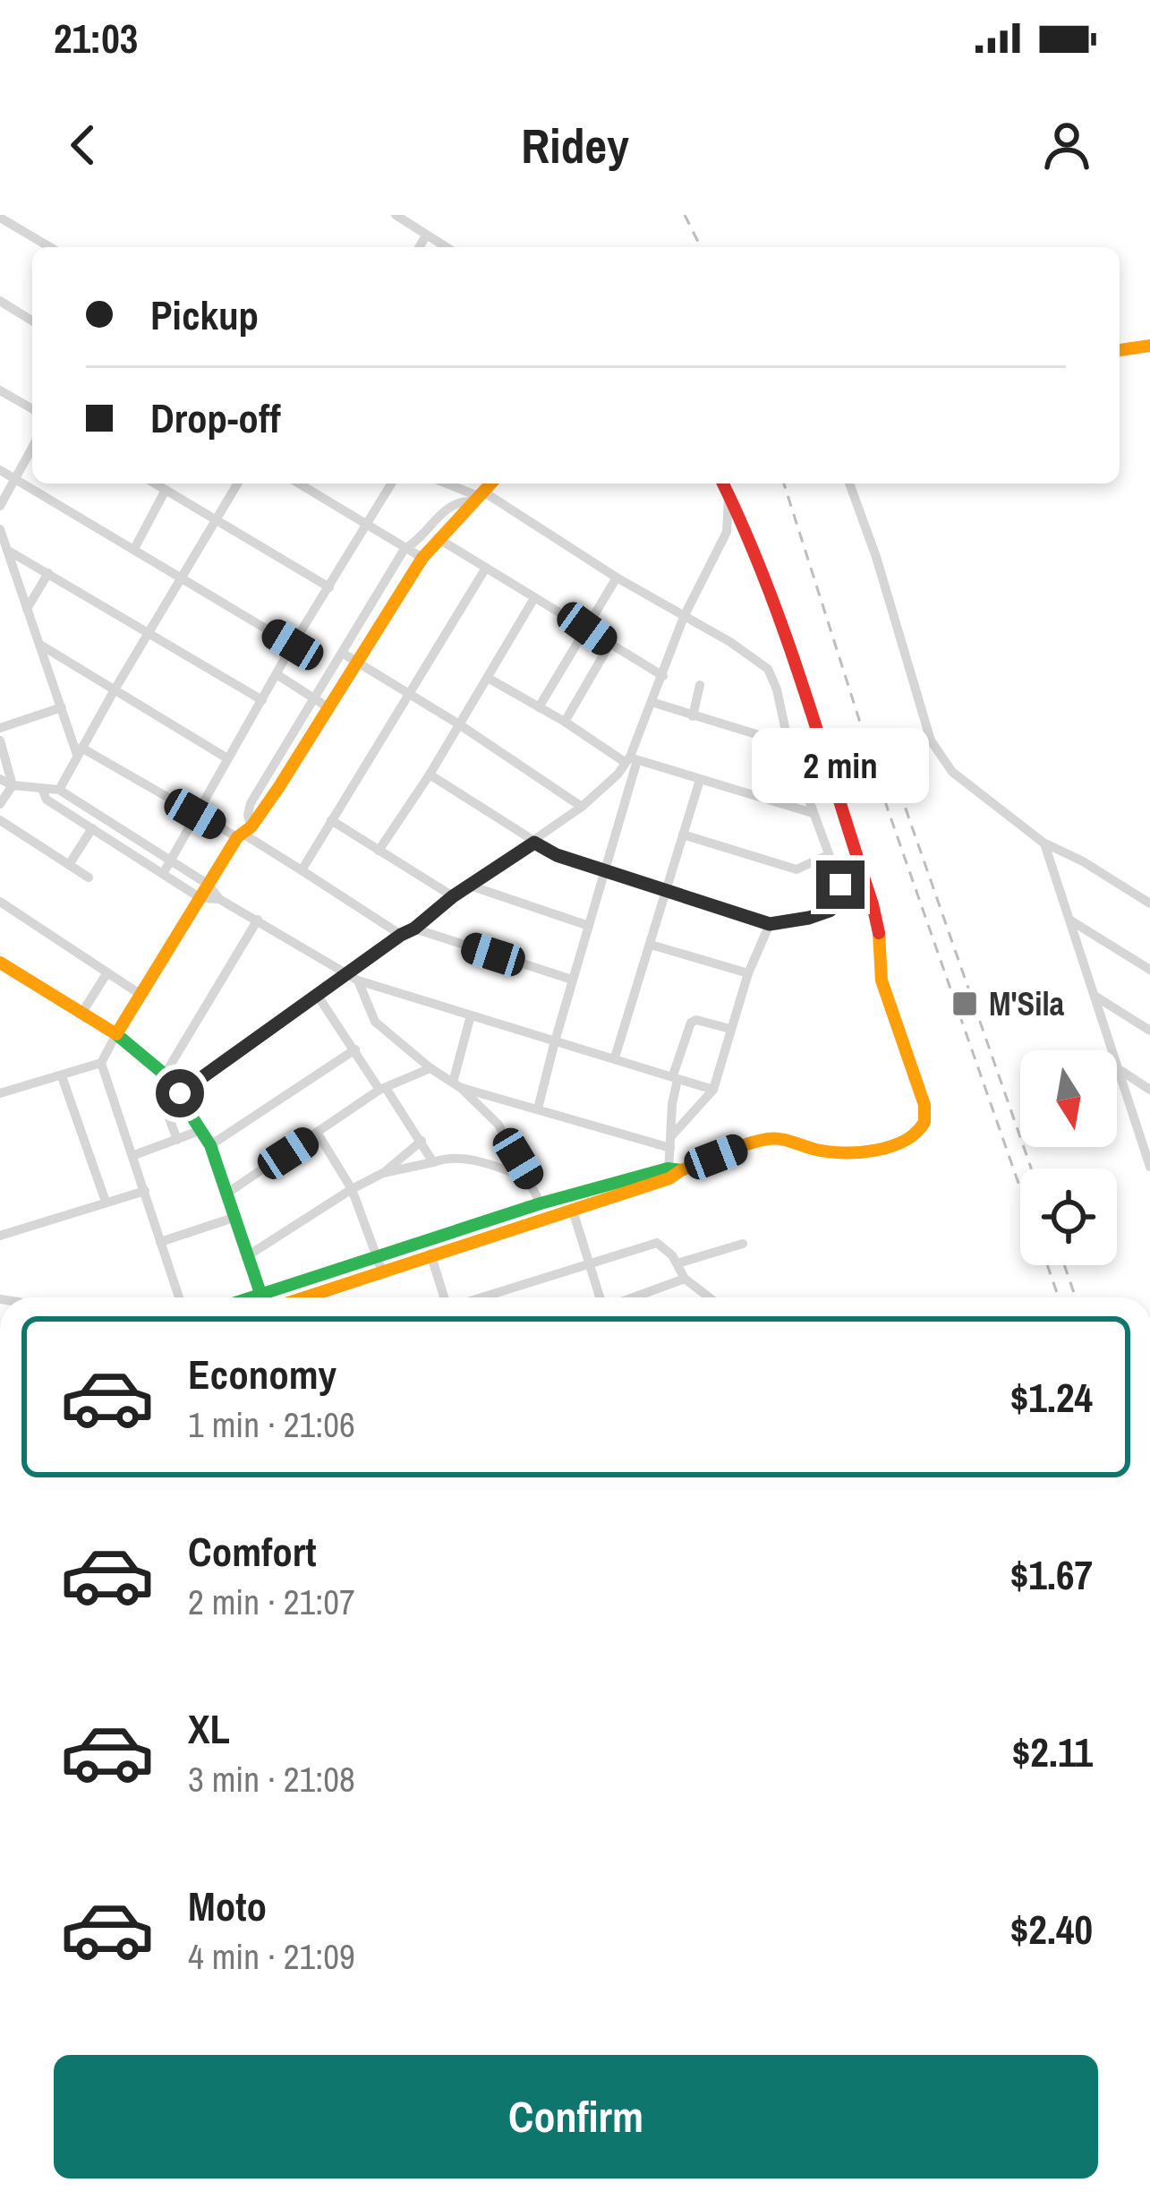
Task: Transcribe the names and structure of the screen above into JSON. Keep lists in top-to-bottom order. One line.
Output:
{"places":{"transit":["M'Sila"]},"north":"bottom","page":{"status":"21:03","header":"Ridey","banner":["Pickup","Drop-off"],"bubble":"2 min","list":[{"name":"Economy","note":"1 min · 21:06","value":"$1.24"},{"name":"Comfort","note":"2 min · 21:07","value":"$1.67"},{"name":"XL","note":"3 min · 21:08","value":"$2.11"},{"name":"Moto","note":"4 min · 21:09","value":"$2.40"}],"buttons":"Confirm"}}
